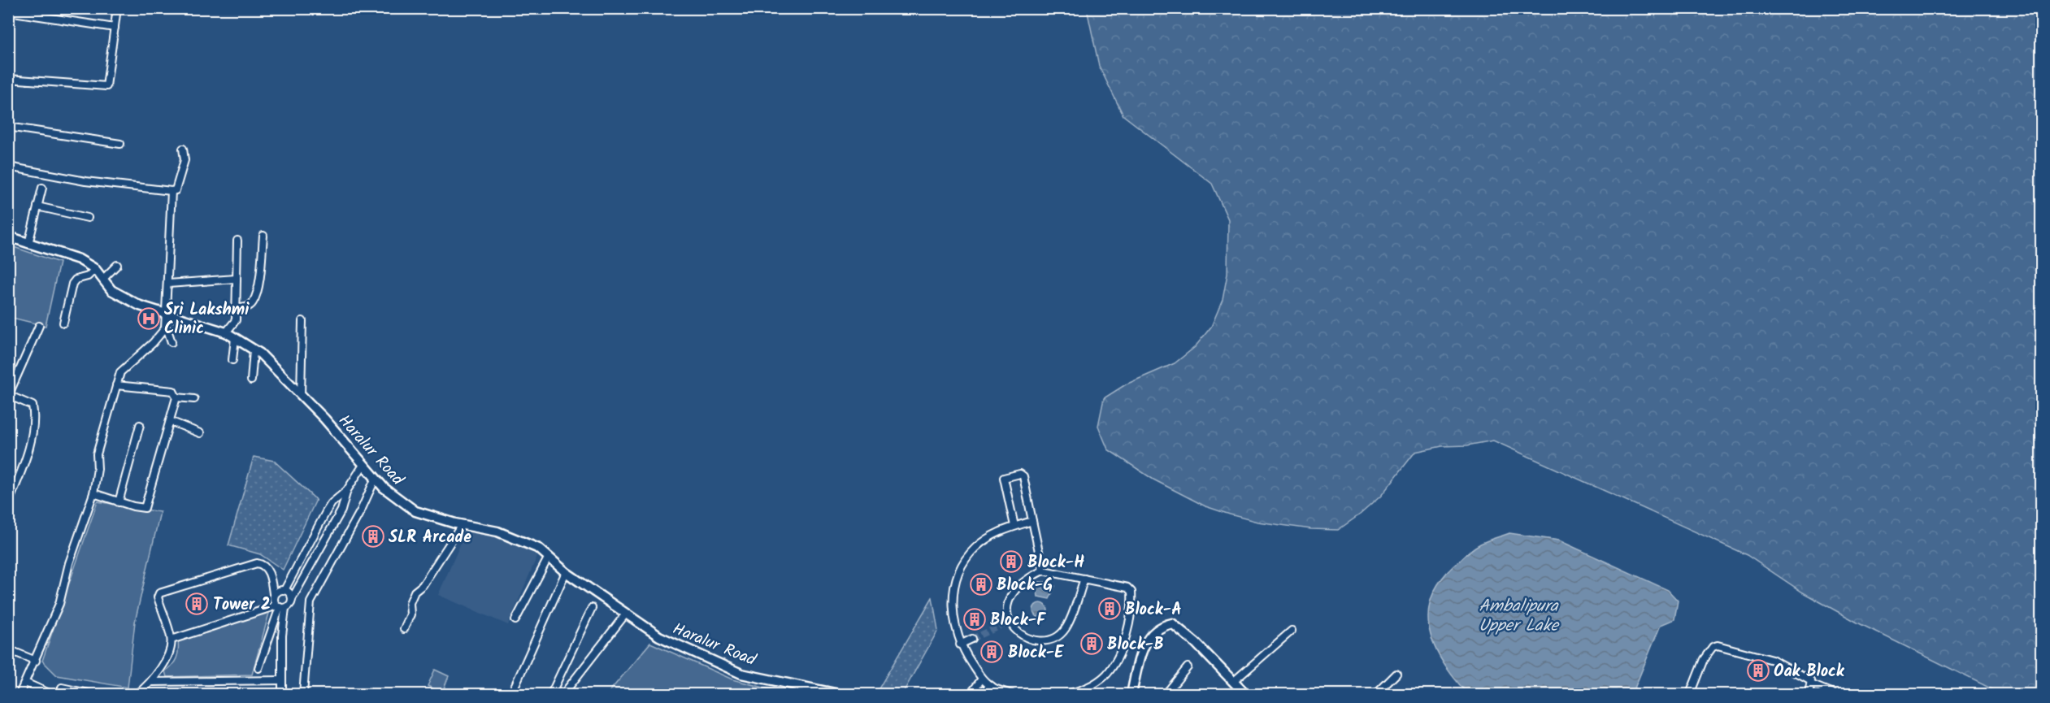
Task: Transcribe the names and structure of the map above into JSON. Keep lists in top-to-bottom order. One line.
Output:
{"streets":{"street":["Haralur Road"]},"water":["Ambalipura Upper Lake"],"places":{"hospital":["Sri Lakshmi Clinic"],"building":["SLR Arcade","Block-H","Block-G","Tower 2","Block-A","Block-F","Block-B","Block-E","Oak Block"]}}
